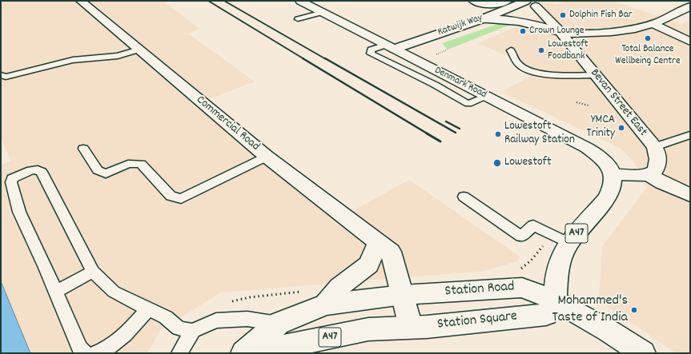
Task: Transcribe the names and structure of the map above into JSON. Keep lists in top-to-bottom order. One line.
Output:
{"streets":{"main road":["Katwijk Way","Denmark Road","Bevan Street East","Commercial Road","A47","Station Road","Station Square"]},"crossings":[["Katwijk Way","Denmark Road"],["Denmark Road","Station Square"],["Commercial Road","Station Road"],["Commercial Road","Station Square"],["Station Road","Station Square"]],"places":["Dolphin Fish Bar","Crown Lounge","Total Balance Wellbeing Centre","Lowestoft Foodbank","YMCA Trinity","Lowestoft Railway Station","Lowestoft","Mohammed's Taste of India"]}
